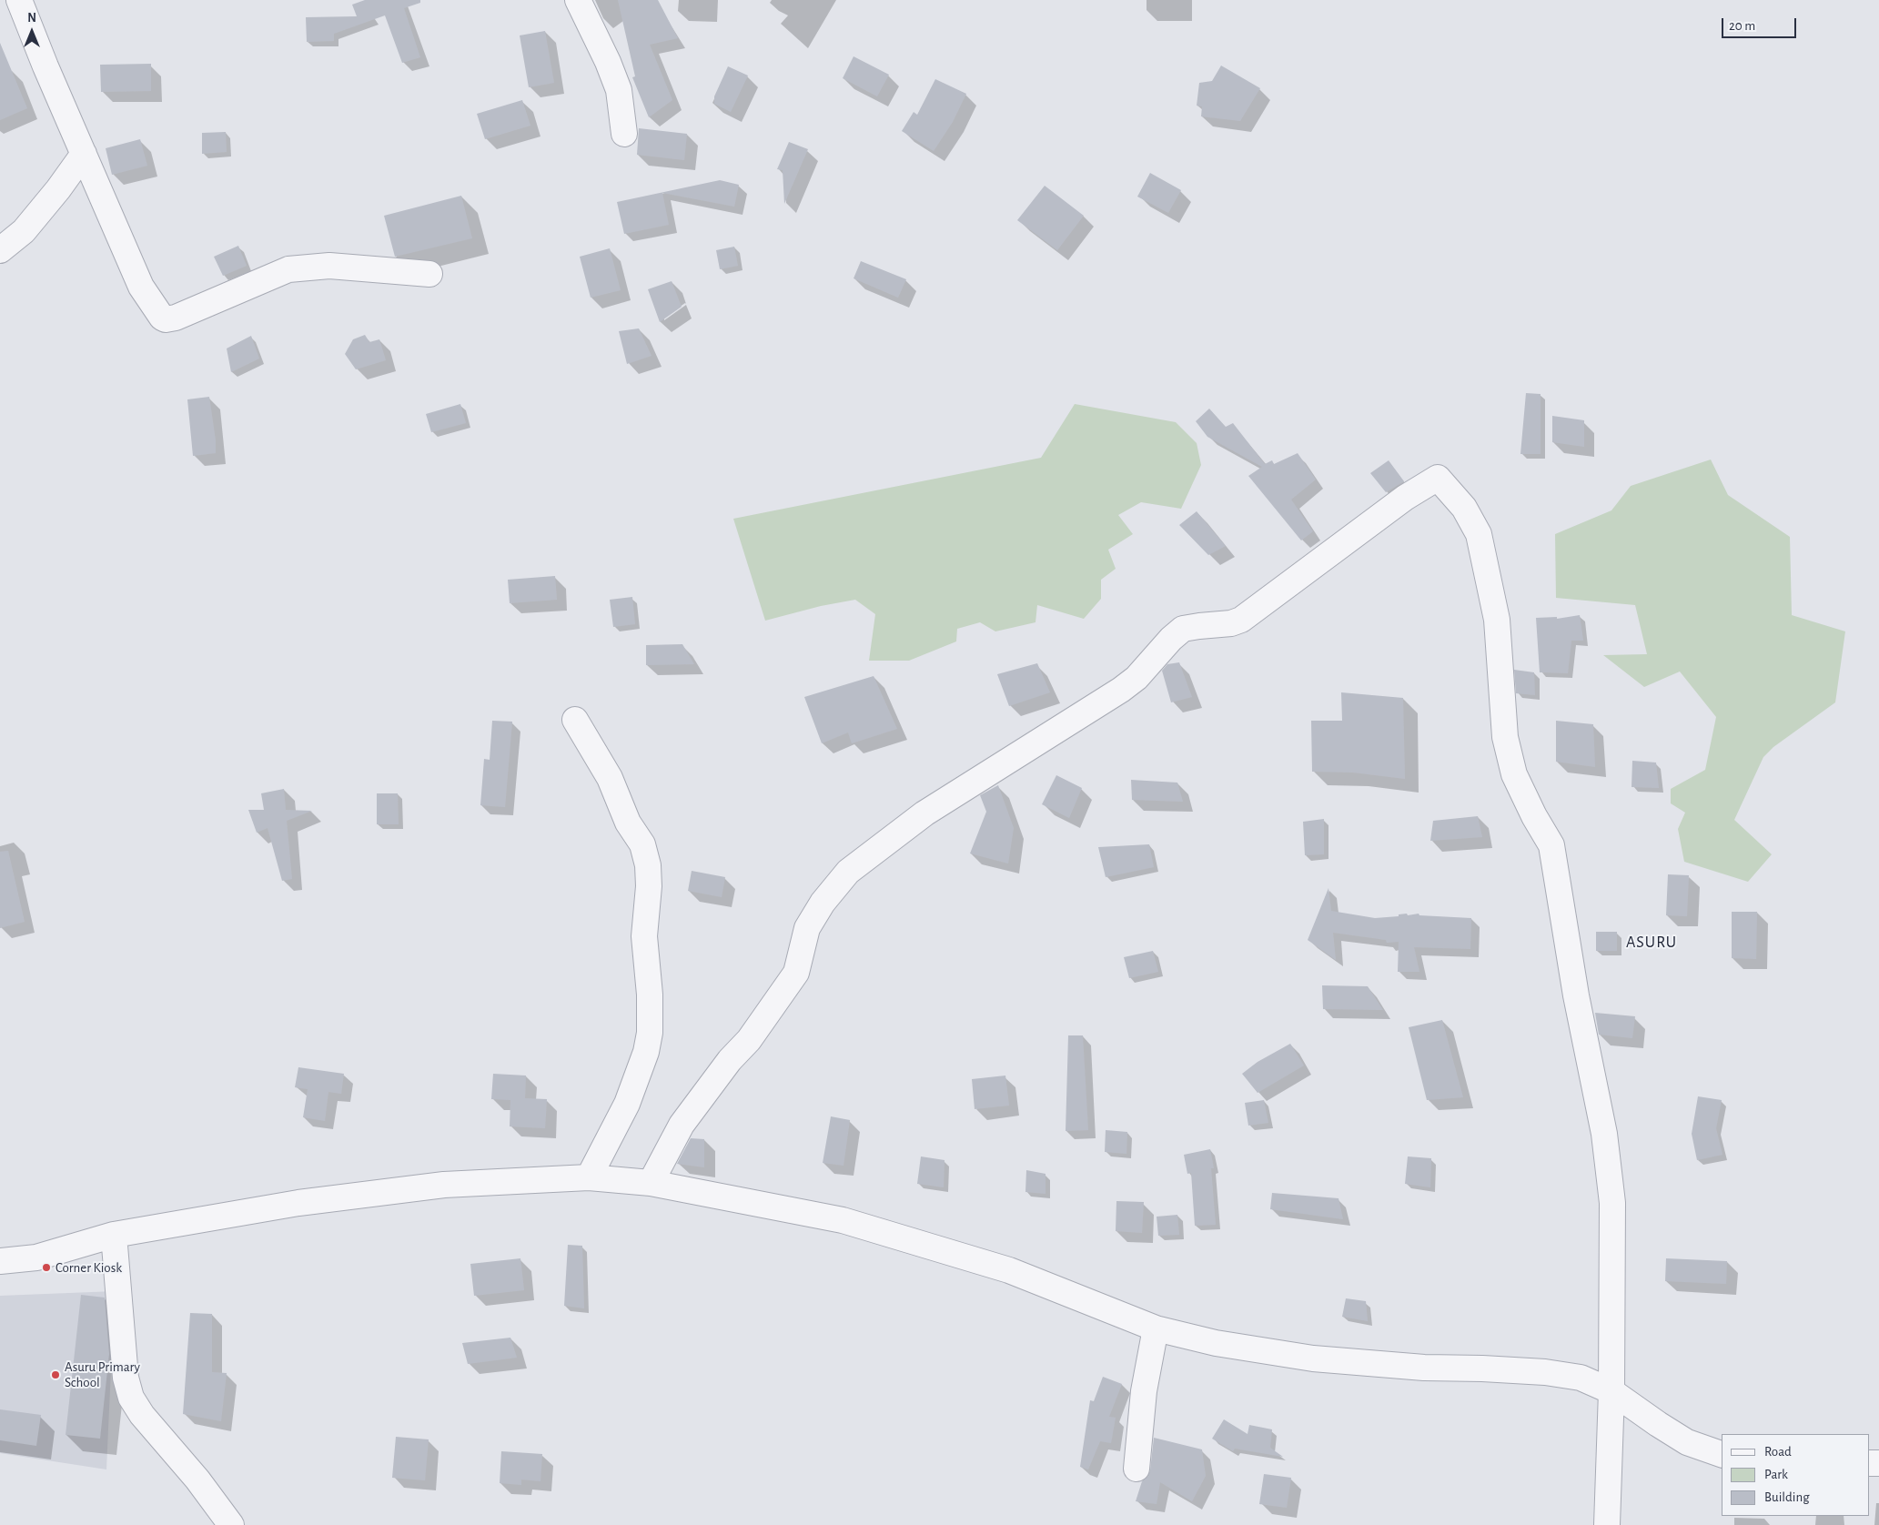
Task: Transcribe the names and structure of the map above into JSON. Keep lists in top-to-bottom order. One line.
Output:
{"districts":["ASURU"],"places":["Corner Kiosk","Asuru Primary School"],"legend":["Road","Park","Building"],"scale_bar":"20 m","north":"top"}
